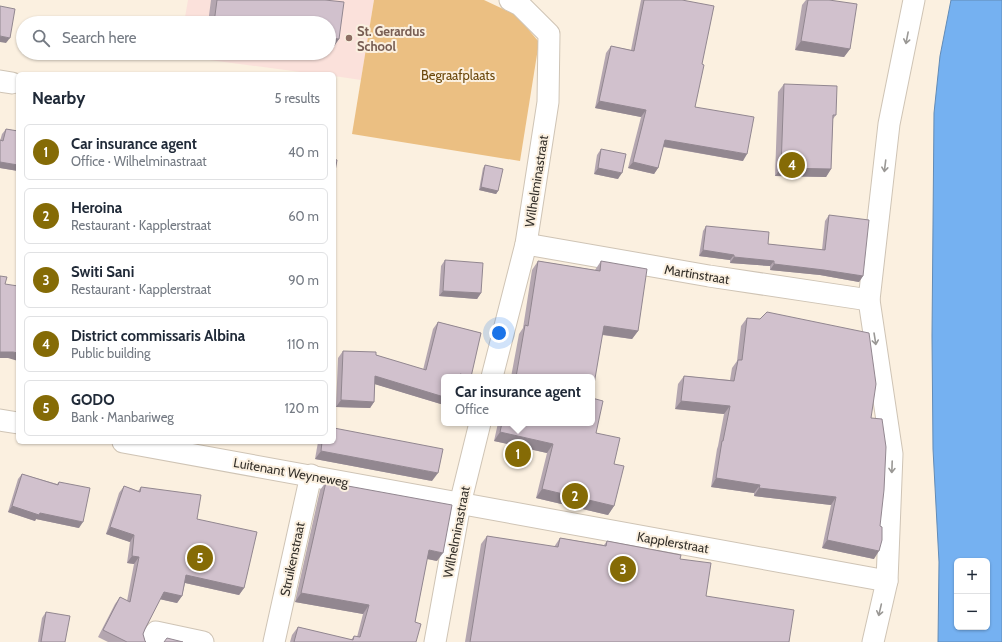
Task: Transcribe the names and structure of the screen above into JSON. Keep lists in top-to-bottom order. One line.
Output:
{"streets":{"street":["Wilhelminastraat","Martinstraat","Luitenant Weyneweg","Kapplerstraat","Struikenstraat"]},"crossings":[["Wilhelminastraat","Martinstraat"],["Wilhelminastraat","Luitenant Weyneweg"],["Wilhelminastraat","Kapplerstraat"],["Luitenant Weyneweg","Kapplerstraat"],["Luitenant Weyneweg","Struikenstraat"]],"parks":["Begraafplaats"],"places":["St. Gerardus School"],"page":{"search":"Search here","heading":["Nearby","5 results"],"list":[{"mark":"1","name":"Car insurance agent","note":"Office · Wilhelminastraat","value":"40 m"},{"mark":"2","name":"Heroina","note":"Restaurant · Kapplerstraat","value":"60 m"},{"mark":"3","name":"Switi Sani","note":"Restaurant · Kapplerstraat","value":"90 m"},{"mark":"4","name":"District commissaris Albina","note":"Public building","value":"110 m"},{"mark":"5","name":"GODO","note":"Bank · Manbariweg","value":"120 m"}],"pins":["4","1","2","5","3"],"popup":["Car insurance agent","Office"],"map_buttons":["+","−"]}}
